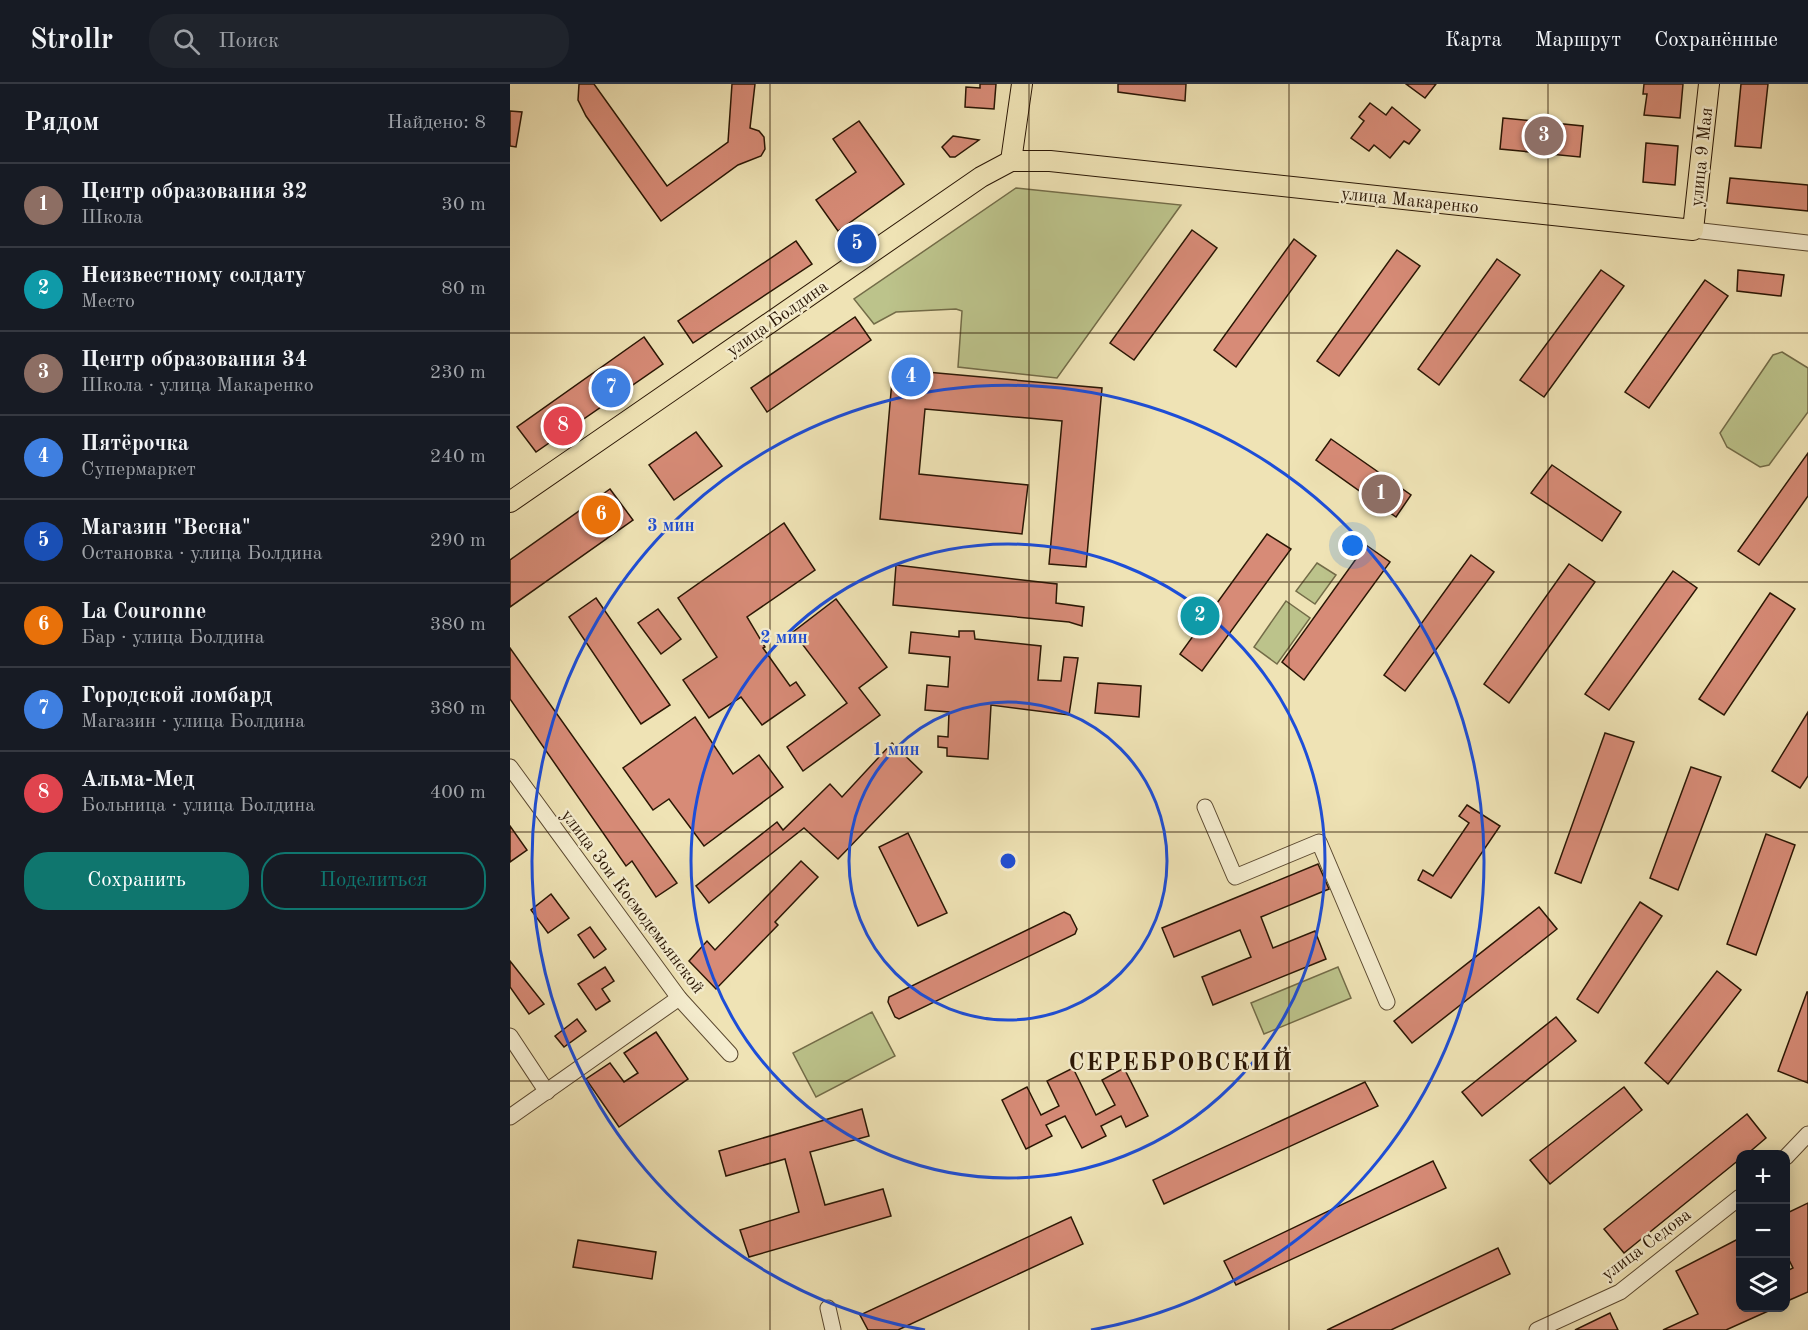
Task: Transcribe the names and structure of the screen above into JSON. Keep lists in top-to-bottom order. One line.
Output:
{"streets":{"main road":["улица 9 Мая","улица Макаренко","улица Болдина"],"street":["улица Зои Космодемьянской","улица Седова"]},"crossings":[["улица 9 Мая","улица Макаренко"],["улица Макаренко","улица Болдина"]],"districts":["СЕРЕБРОВСКИЙ"],"page":{"header":"Strollr","search":"Поиск","nav":["Карта","Маршрут","Сохранённые"],"heading":["Рядом","Найдено: 8"],"pins":["3","5","4","7","8","1","6","2"],"list":[{"mark":"1","name":"Центр образования 32","note":"Школа","value":"30 m"},{"mark":"2","name":"Неизвестному солдату","note":"Место","value":"80 m"},{"mark":"3","name":"Центр образования 34","note":"Школа · улица Макаренко","value":"230 m"},{"mark":"4","name":"Пятёрочка","note":"Супермаркет","value":"240 m"},{"mark":"5","name":"Магазин \"Весна\"","note":"Остановка · улица Болдина","value":"290 m"},{"mark":"6","name":"La Couronne","note":"Бар · улица Болдина","value":"380 m"},{"mark":"7","name":"Городской ломбард","note":"Магазин · улица Болдина","value":"380 m"},{"mark":"8","name":"Альма-Мед","note":"Больница · улица Болдина","value":"400 m"}],"buttons":["Сохранить","Поделиться"],"map_buttons":["+","−"]},"rings":["3 мин","2 мин","1 мин"]}
